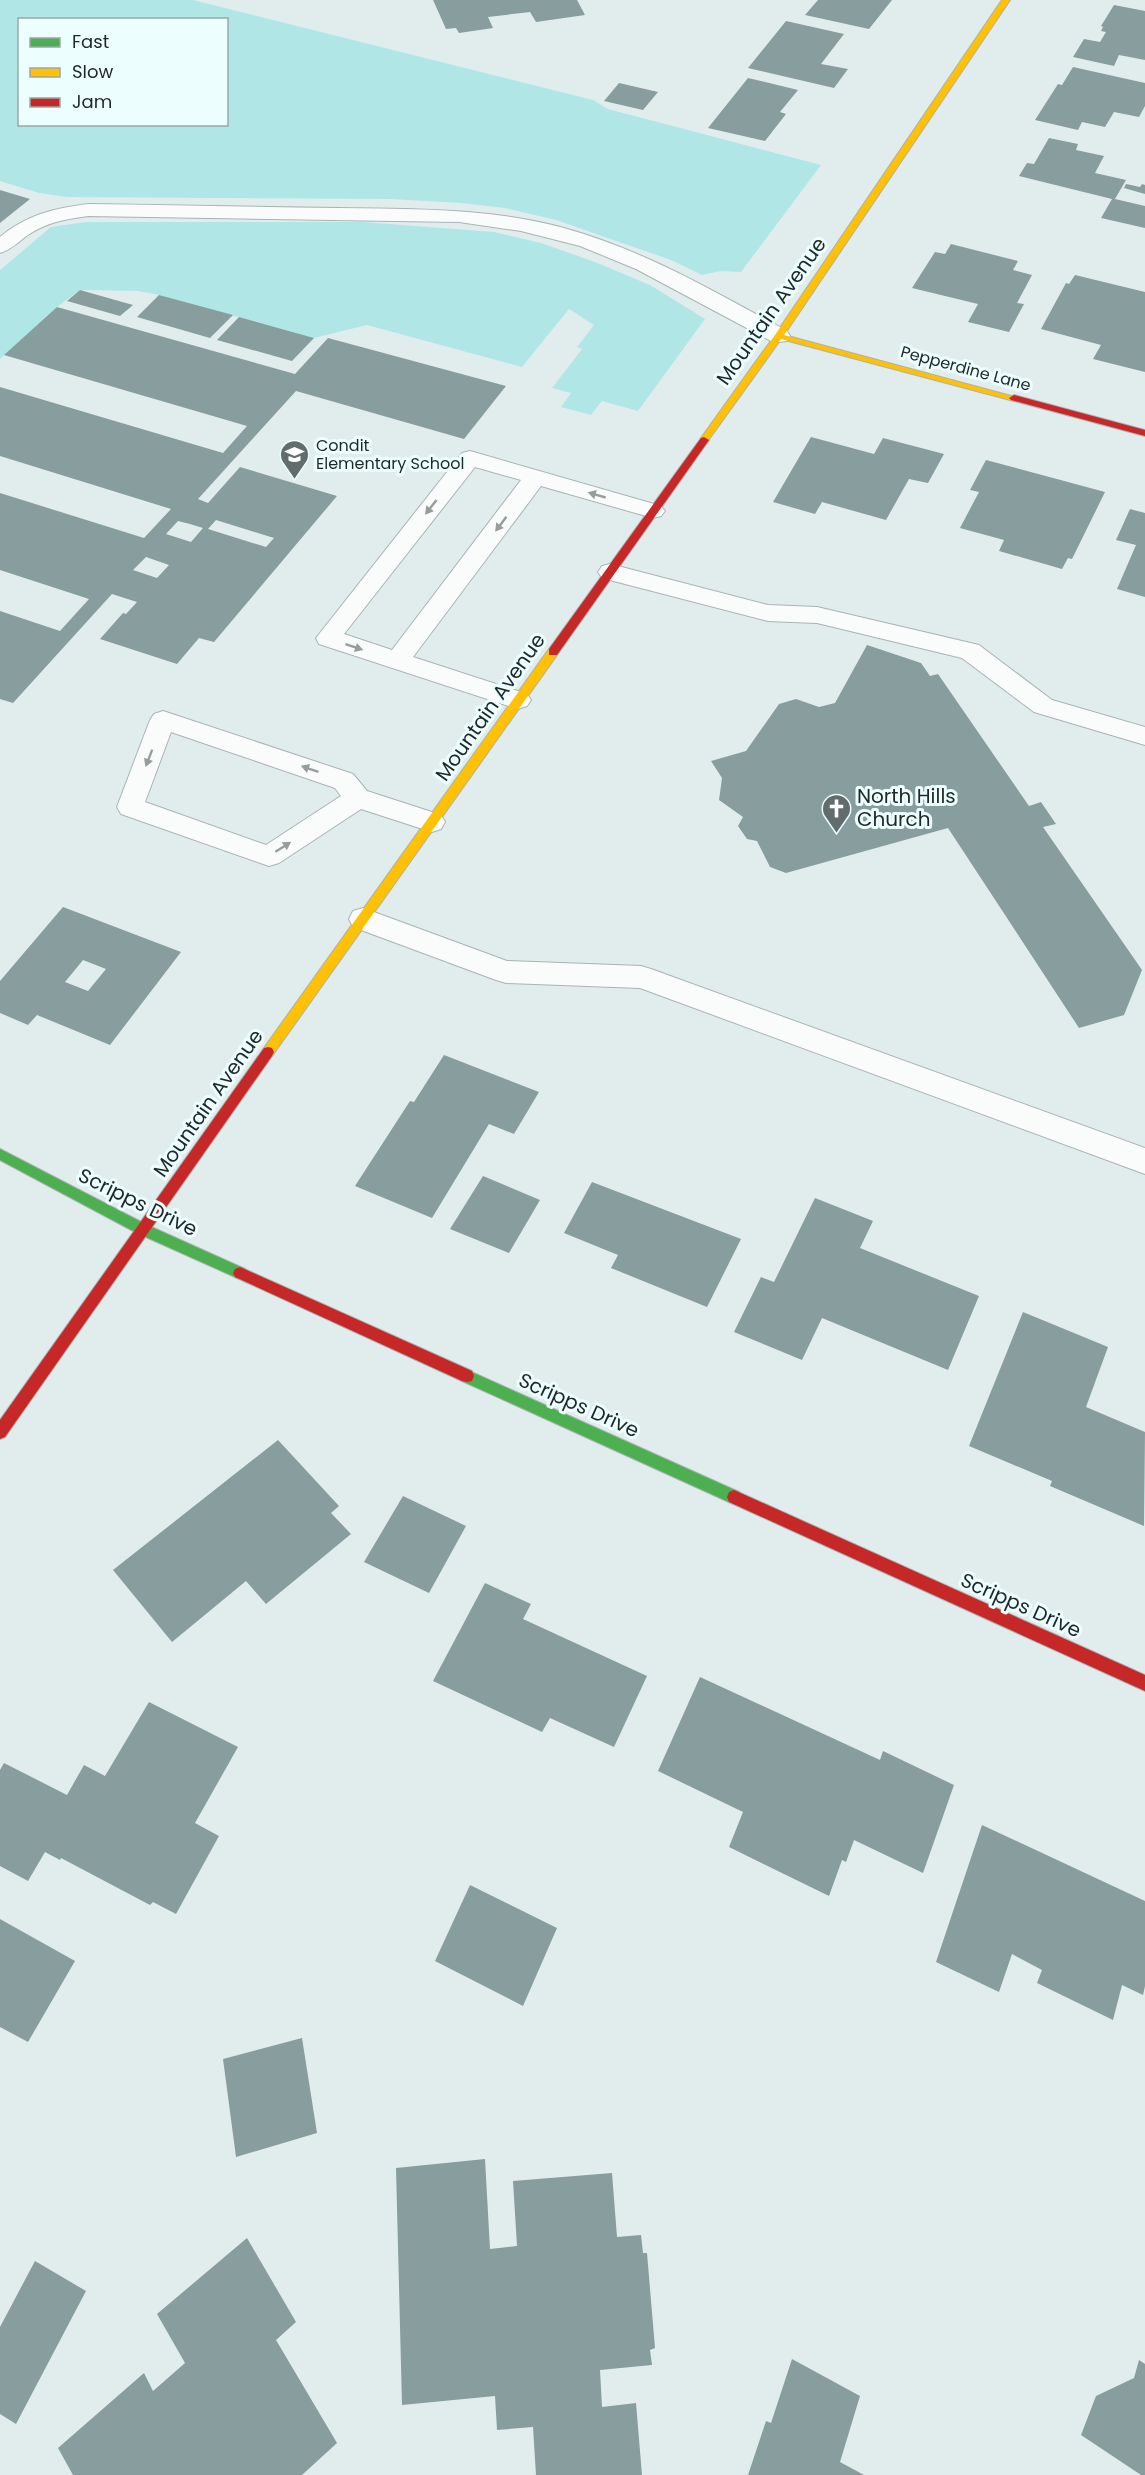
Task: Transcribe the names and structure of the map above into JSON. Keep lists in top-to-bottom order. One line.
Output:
{"streets":{"main road":["Mountain Avenue","Pepperdine Lane","Scripps Drive"]},"crossings":[["Mountain Avenue","Pepperdine Lane"],["Mountain Avenue","Scripps Drive"]],"places":{"school or university":["Condit Elementary School"],"church":["North Hills Church"]},"legend":["Fast","Slow","Jam"]}
